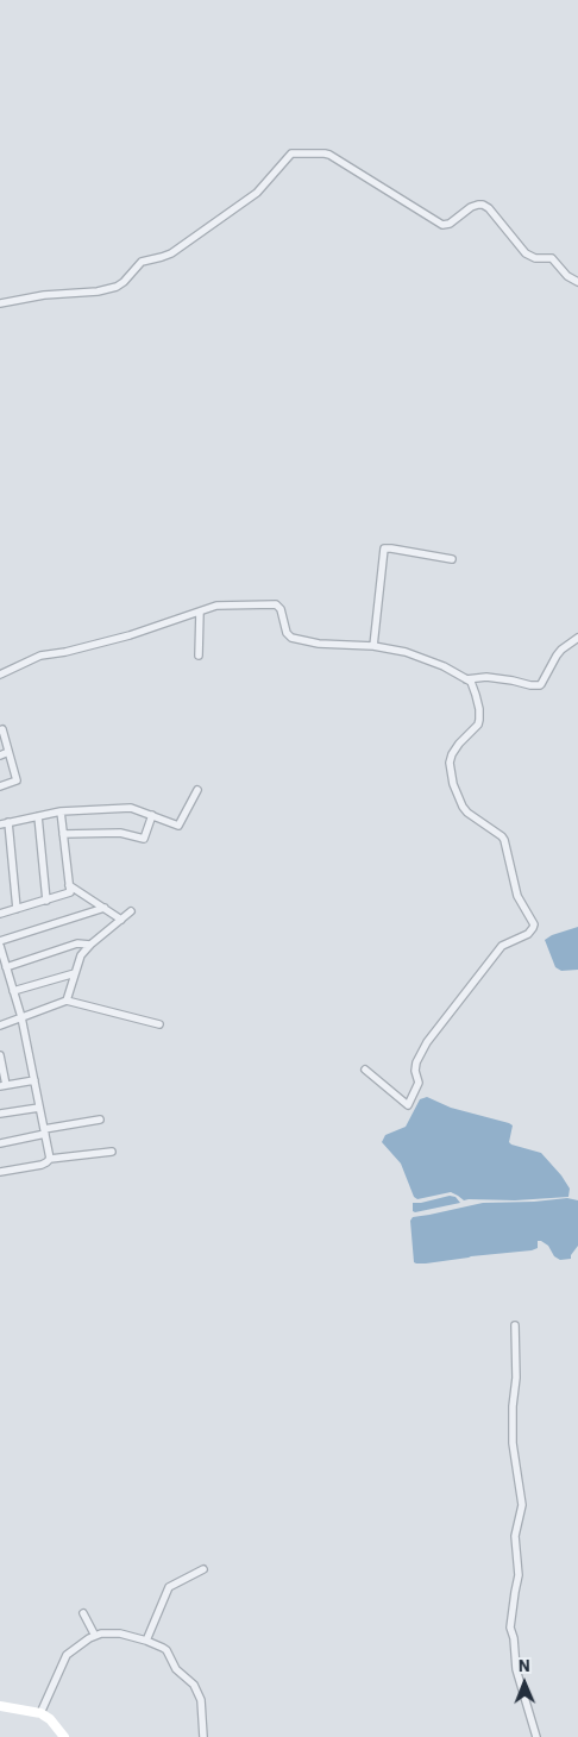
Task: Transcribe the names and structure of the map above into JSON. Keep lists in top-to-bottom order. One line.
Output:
{"north":"top"}
